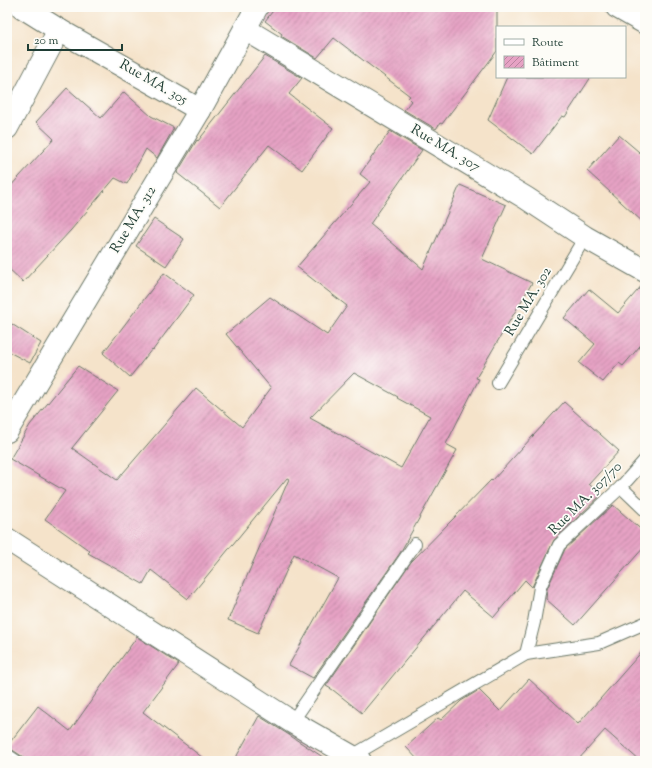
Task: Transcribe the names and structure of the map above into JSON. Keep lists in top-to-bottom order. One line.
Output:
{"streets":{"street":["Rue MA. 305","Rue MA. 307","Rue MA. 312"],"lane":["Rue MA. 302","Rue MA. 307/70"]},"crossings":[["Rue MA. 305","Rue MA. 312"],["Rue MA. 307","Rue MA. 312"],["Rue MA. 307","Rue MA. 302"]],"legend":["Route","Bâtiment"],"scale_bar":"20 m"}
